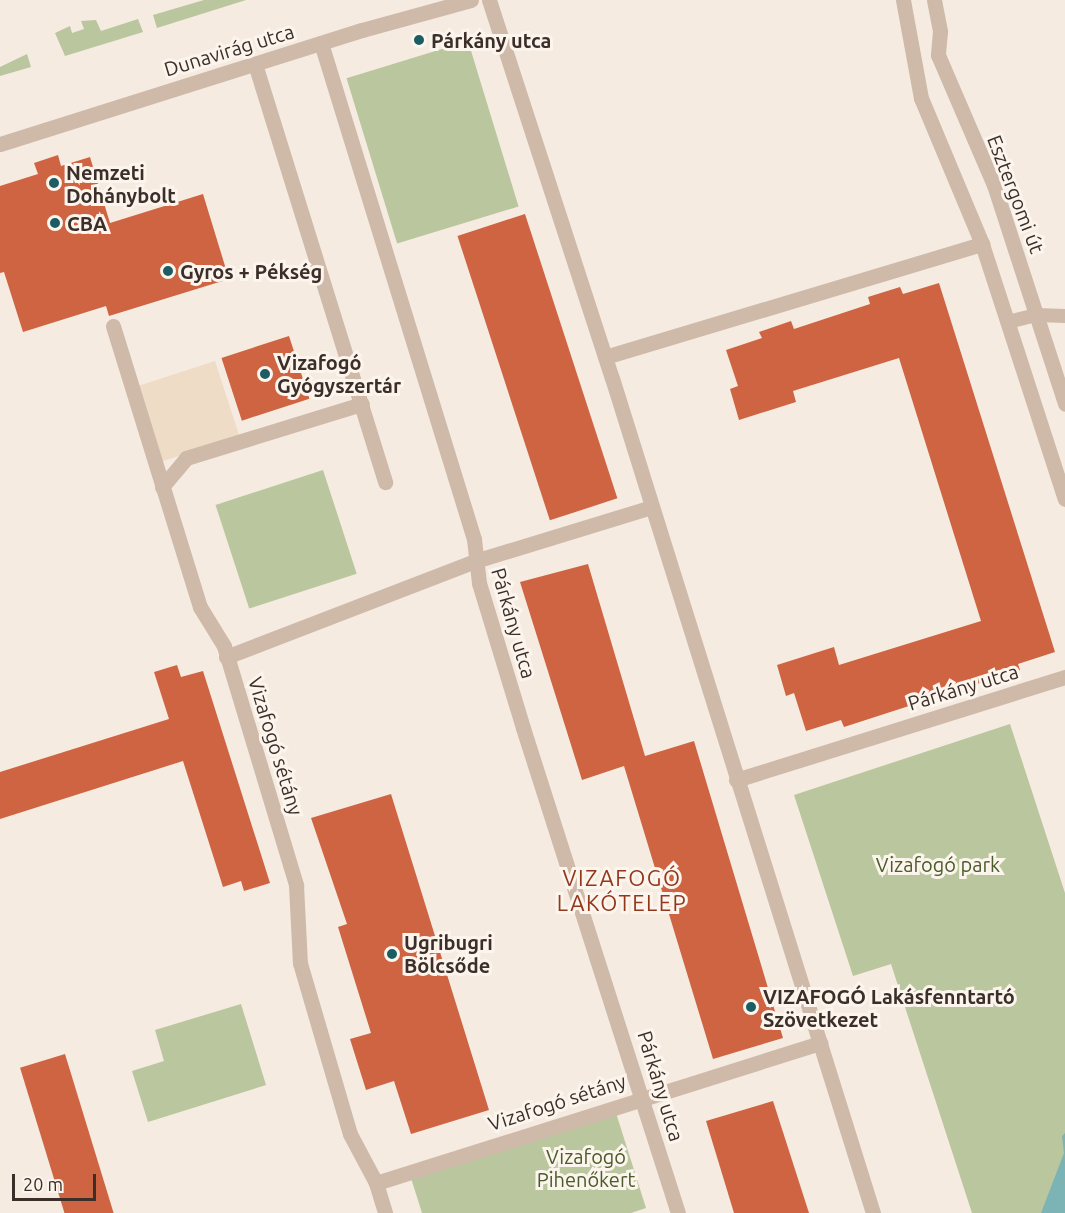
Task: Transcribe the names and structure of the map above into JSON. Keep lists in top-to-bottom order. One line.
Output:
{"streets":{"street":["Dunavirág utca","Esztergomi út","Párkány utca","Vizafogó sétány"]},"crossings":[["Dunavirág utca","Párkány utca"],["Párkány utca","Vizafogó sétány"]],"districts":["VIZAFOGÓ LAKÓTELEP"],"parks":["Vizafogó park","Vizafogó Pihenőkert"],"places":["Párkány utca","Nemzeti Dohánybolt","CBA","Gyros + Pékség","Vizafogó Gyógyszertár","Ugribugri Bölcsőde","VIZAFOGÓ Lakásfenntartó Szövetkezet"],"scale_bar":"20 m"}
